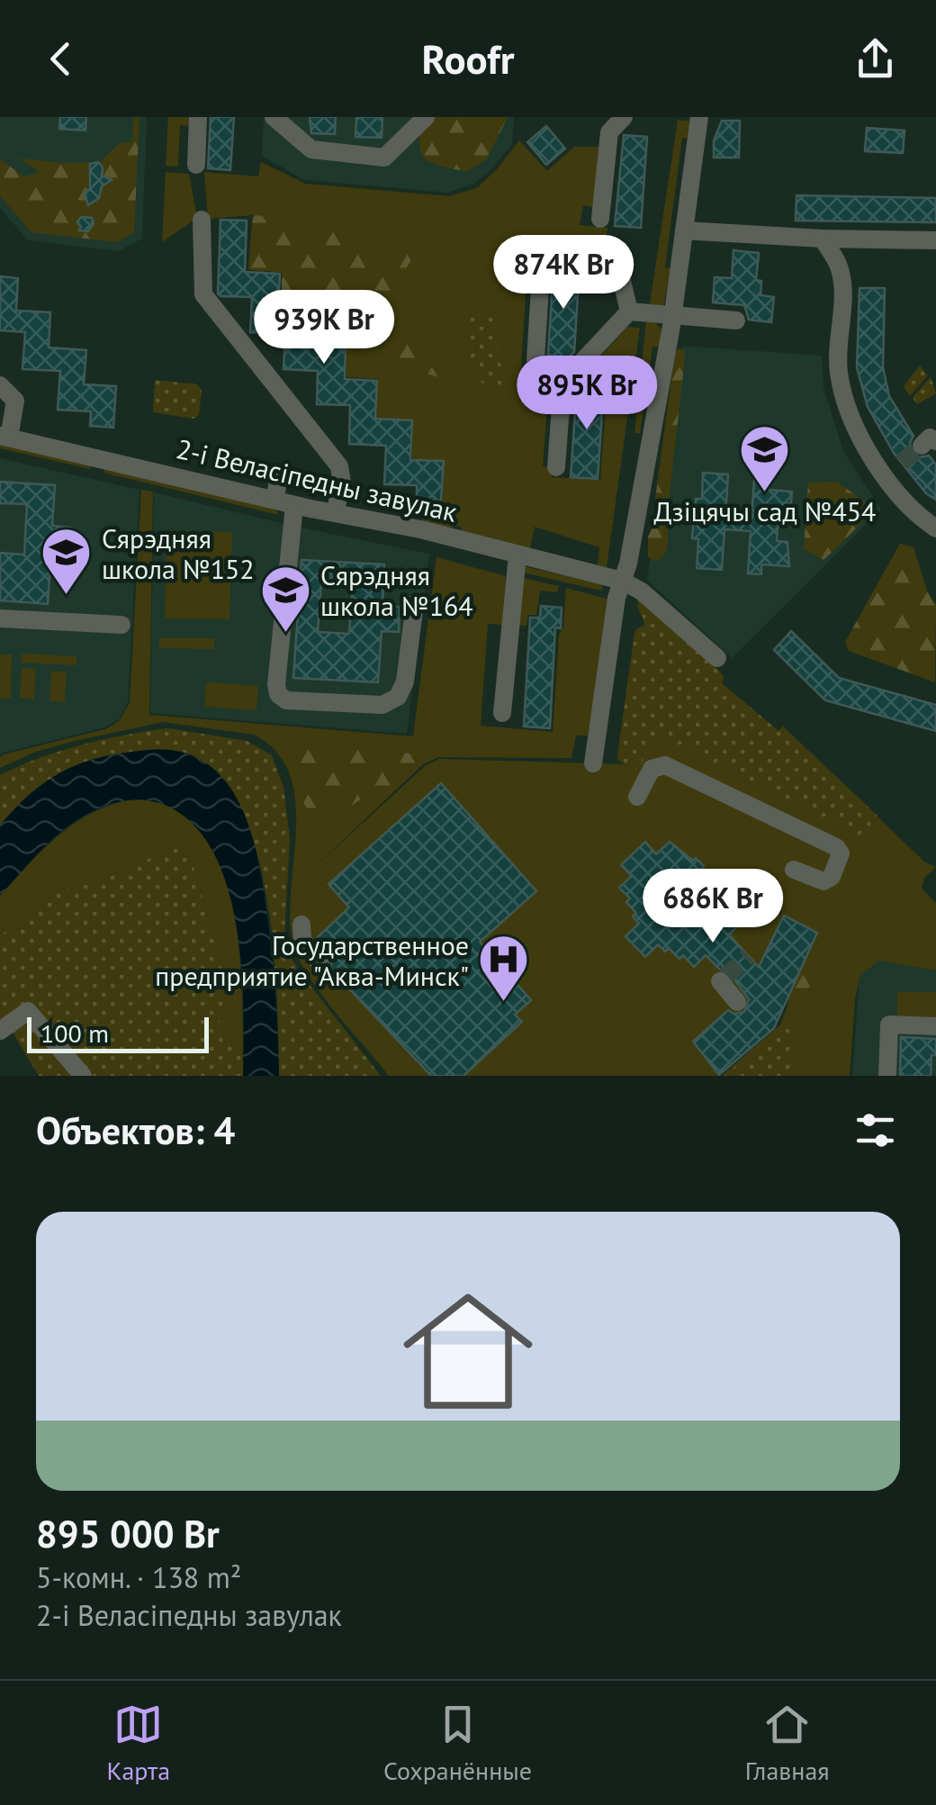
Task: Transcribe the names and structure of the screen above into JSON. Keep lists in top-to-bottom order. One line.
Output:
{"streets":{"street":["2-і Веласіпедны завулак"]},"places":{"school or university":["Дзіцячы сад №454","Сярэдняя школа №152","Сярэдняя школа №164"],"hospital":["Государственное предприятие \"Аква-Минск\""]},"scale_bar":"100 m","page":{"header":"Roofr","price":["874K Br","939K Br","895K Br","686K Br"],"scale":"100 m","heading":"Объектов: 4","list":[{"name":"895 000 Br","note":"5-комн. · 138 m² · 2-і Веласіпедны завулак"}],"tabs":["Карта","Сохранённые","Главная"]}}
